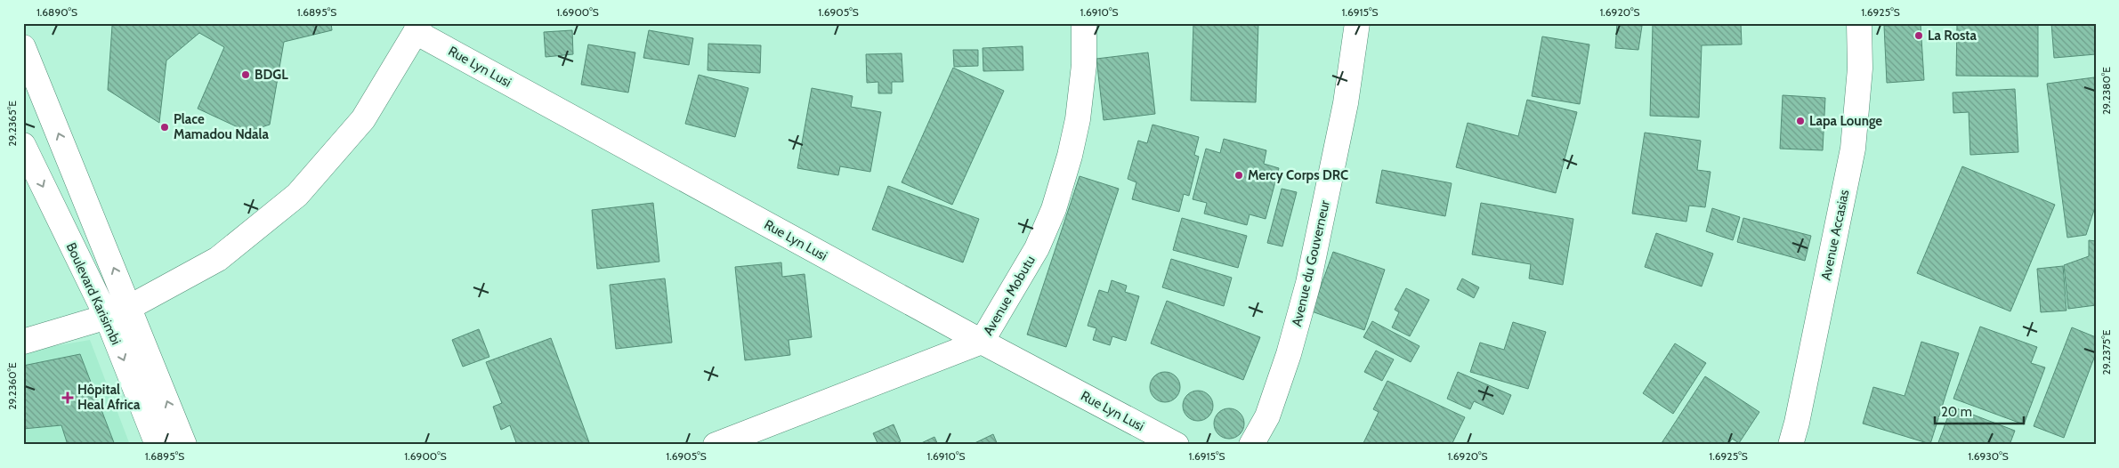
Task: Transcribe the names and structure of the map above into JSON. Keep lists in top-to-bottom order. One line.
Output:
{"streets":{"street":["Rue Lyn Lusi","Avenue Accasias","Avenue du Gouverneur","Boulevard Karisimbi","Avenue Mobutu"]},"crossings":[["Rue Lyn Lusi","Avenue Mobutu"]],"places":{"other":["La Rosta","BDGL","Lapa Lounge","Place Mamadou Ndala","Mercy Corps DRC"],"health":["Hôpital Heal Africa"]},"scale_bar":"20 m","coordinates":["1.6890°S","1.6895°S","1.6900°S","1.6905°S","1.6910°S","1.6915°S","1.6920°S","1.6925°S","29.2380°E","29.2365°E","29.2375°E","29.2360°E","1.6930°S"]}
